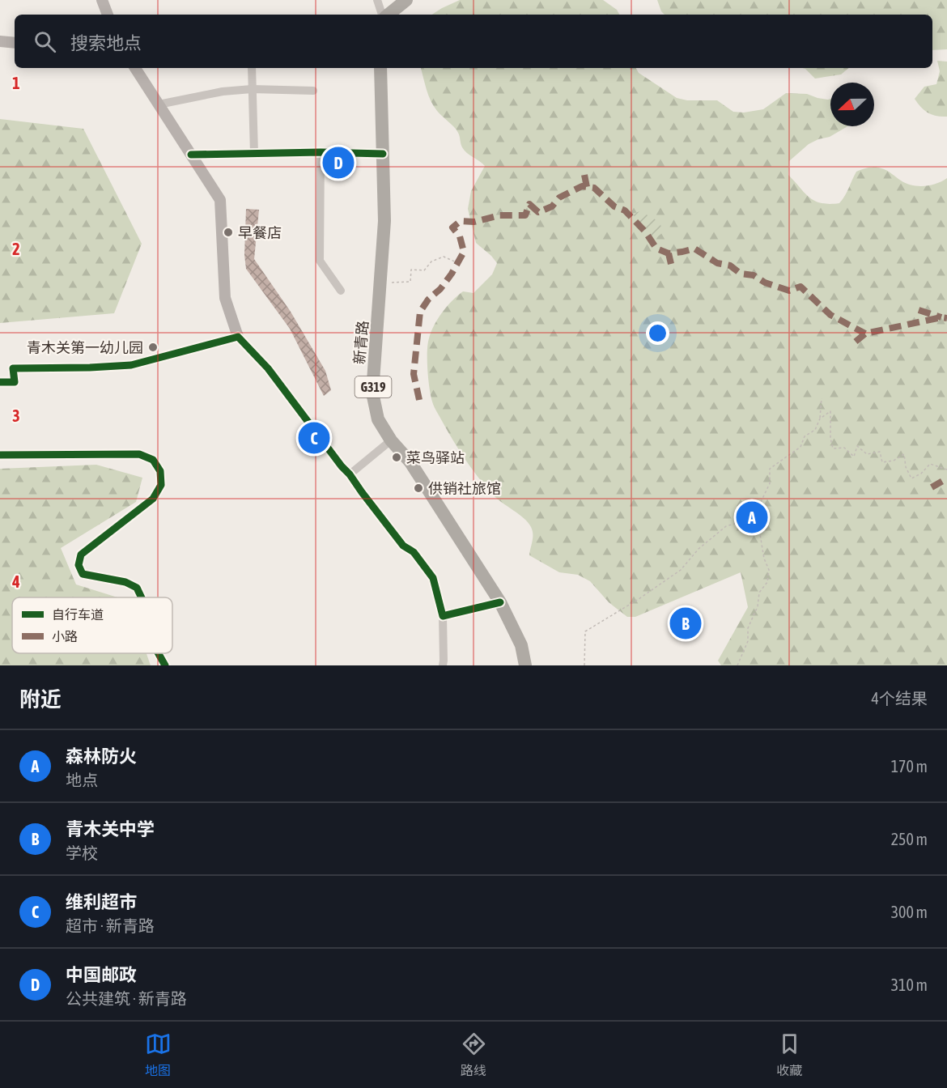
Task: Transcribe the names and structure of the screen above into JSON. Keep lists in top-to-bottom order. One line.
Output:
{"streets":{"highway":["新青路","G319"]},"places":["早餐店","青木关第一幼儿园","菜鸟驿站","供销社旅馆"],"legend":["自行车道","小路"],"north":"left","page":{"search":"搜索地点","pins":["D","C","A","B"],"heading":["附近","4个结果"],"list":[{"mark":"A","name":"森林防火","note":"地点","value":"170 m"},{"mark":"B","name":"青木关中学","note":"学校","value":"250 m"},{"mark":"C","name":"维利超市","note":"超市 · 新青路","value":"300 m"},{"mark":"D","name":"中国邮政","note":"公共建筑 · 新青路","value":"310 m"}],"nav":["地图","路线","收藏"]},"grid":{"rows":["1","2","3","4"]}}
